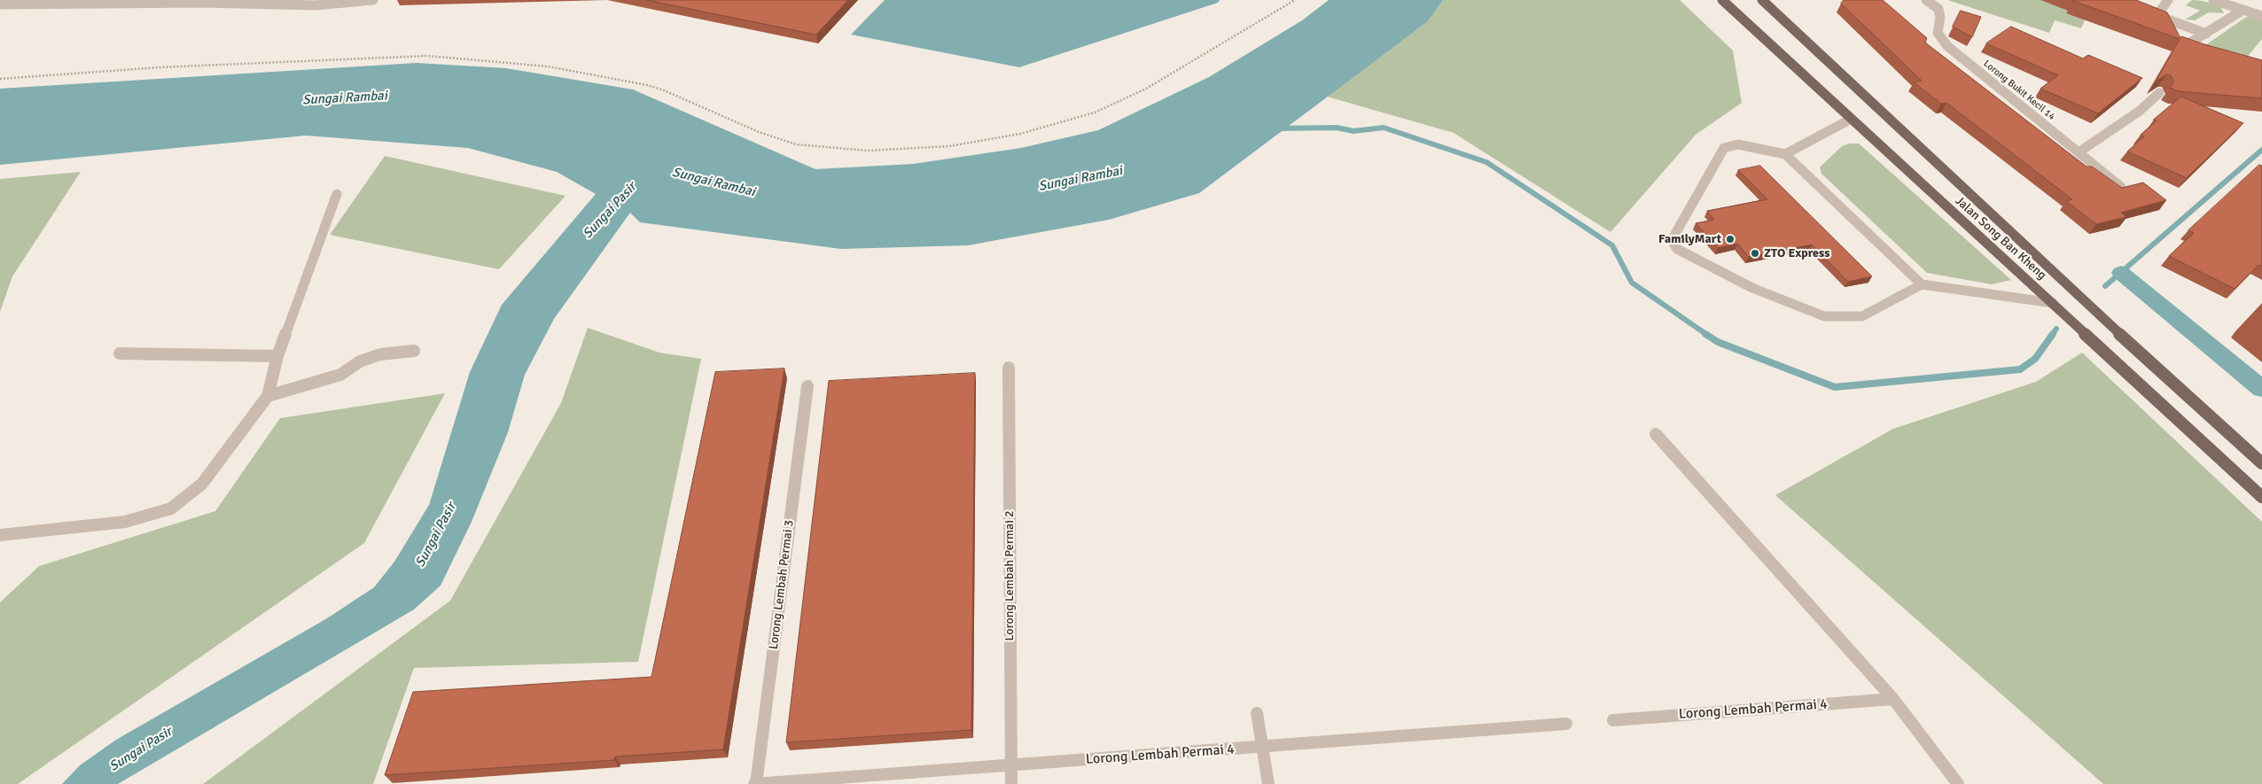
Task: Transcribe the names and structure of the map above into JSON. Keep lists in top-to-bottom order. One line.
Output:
{"streets":{"main road":["Jalan Song Ban Kheng"],"street":["Lorong Bukit Kecil 14","Lorong Lembah Permai 2","Lorong Lembah Permai 3","Lorong Lembah Permai 4"]},"crossings":[["Lorong Lembah Permai 2","Lorong Lembah Permai 4"],["Lorong Lembah Permai 3","Lorong Lembah Permai 4"]],"water":["Sungai Rambai","Sungai Pasir"],"places":["FamilyMart","ZTO Express"]}
